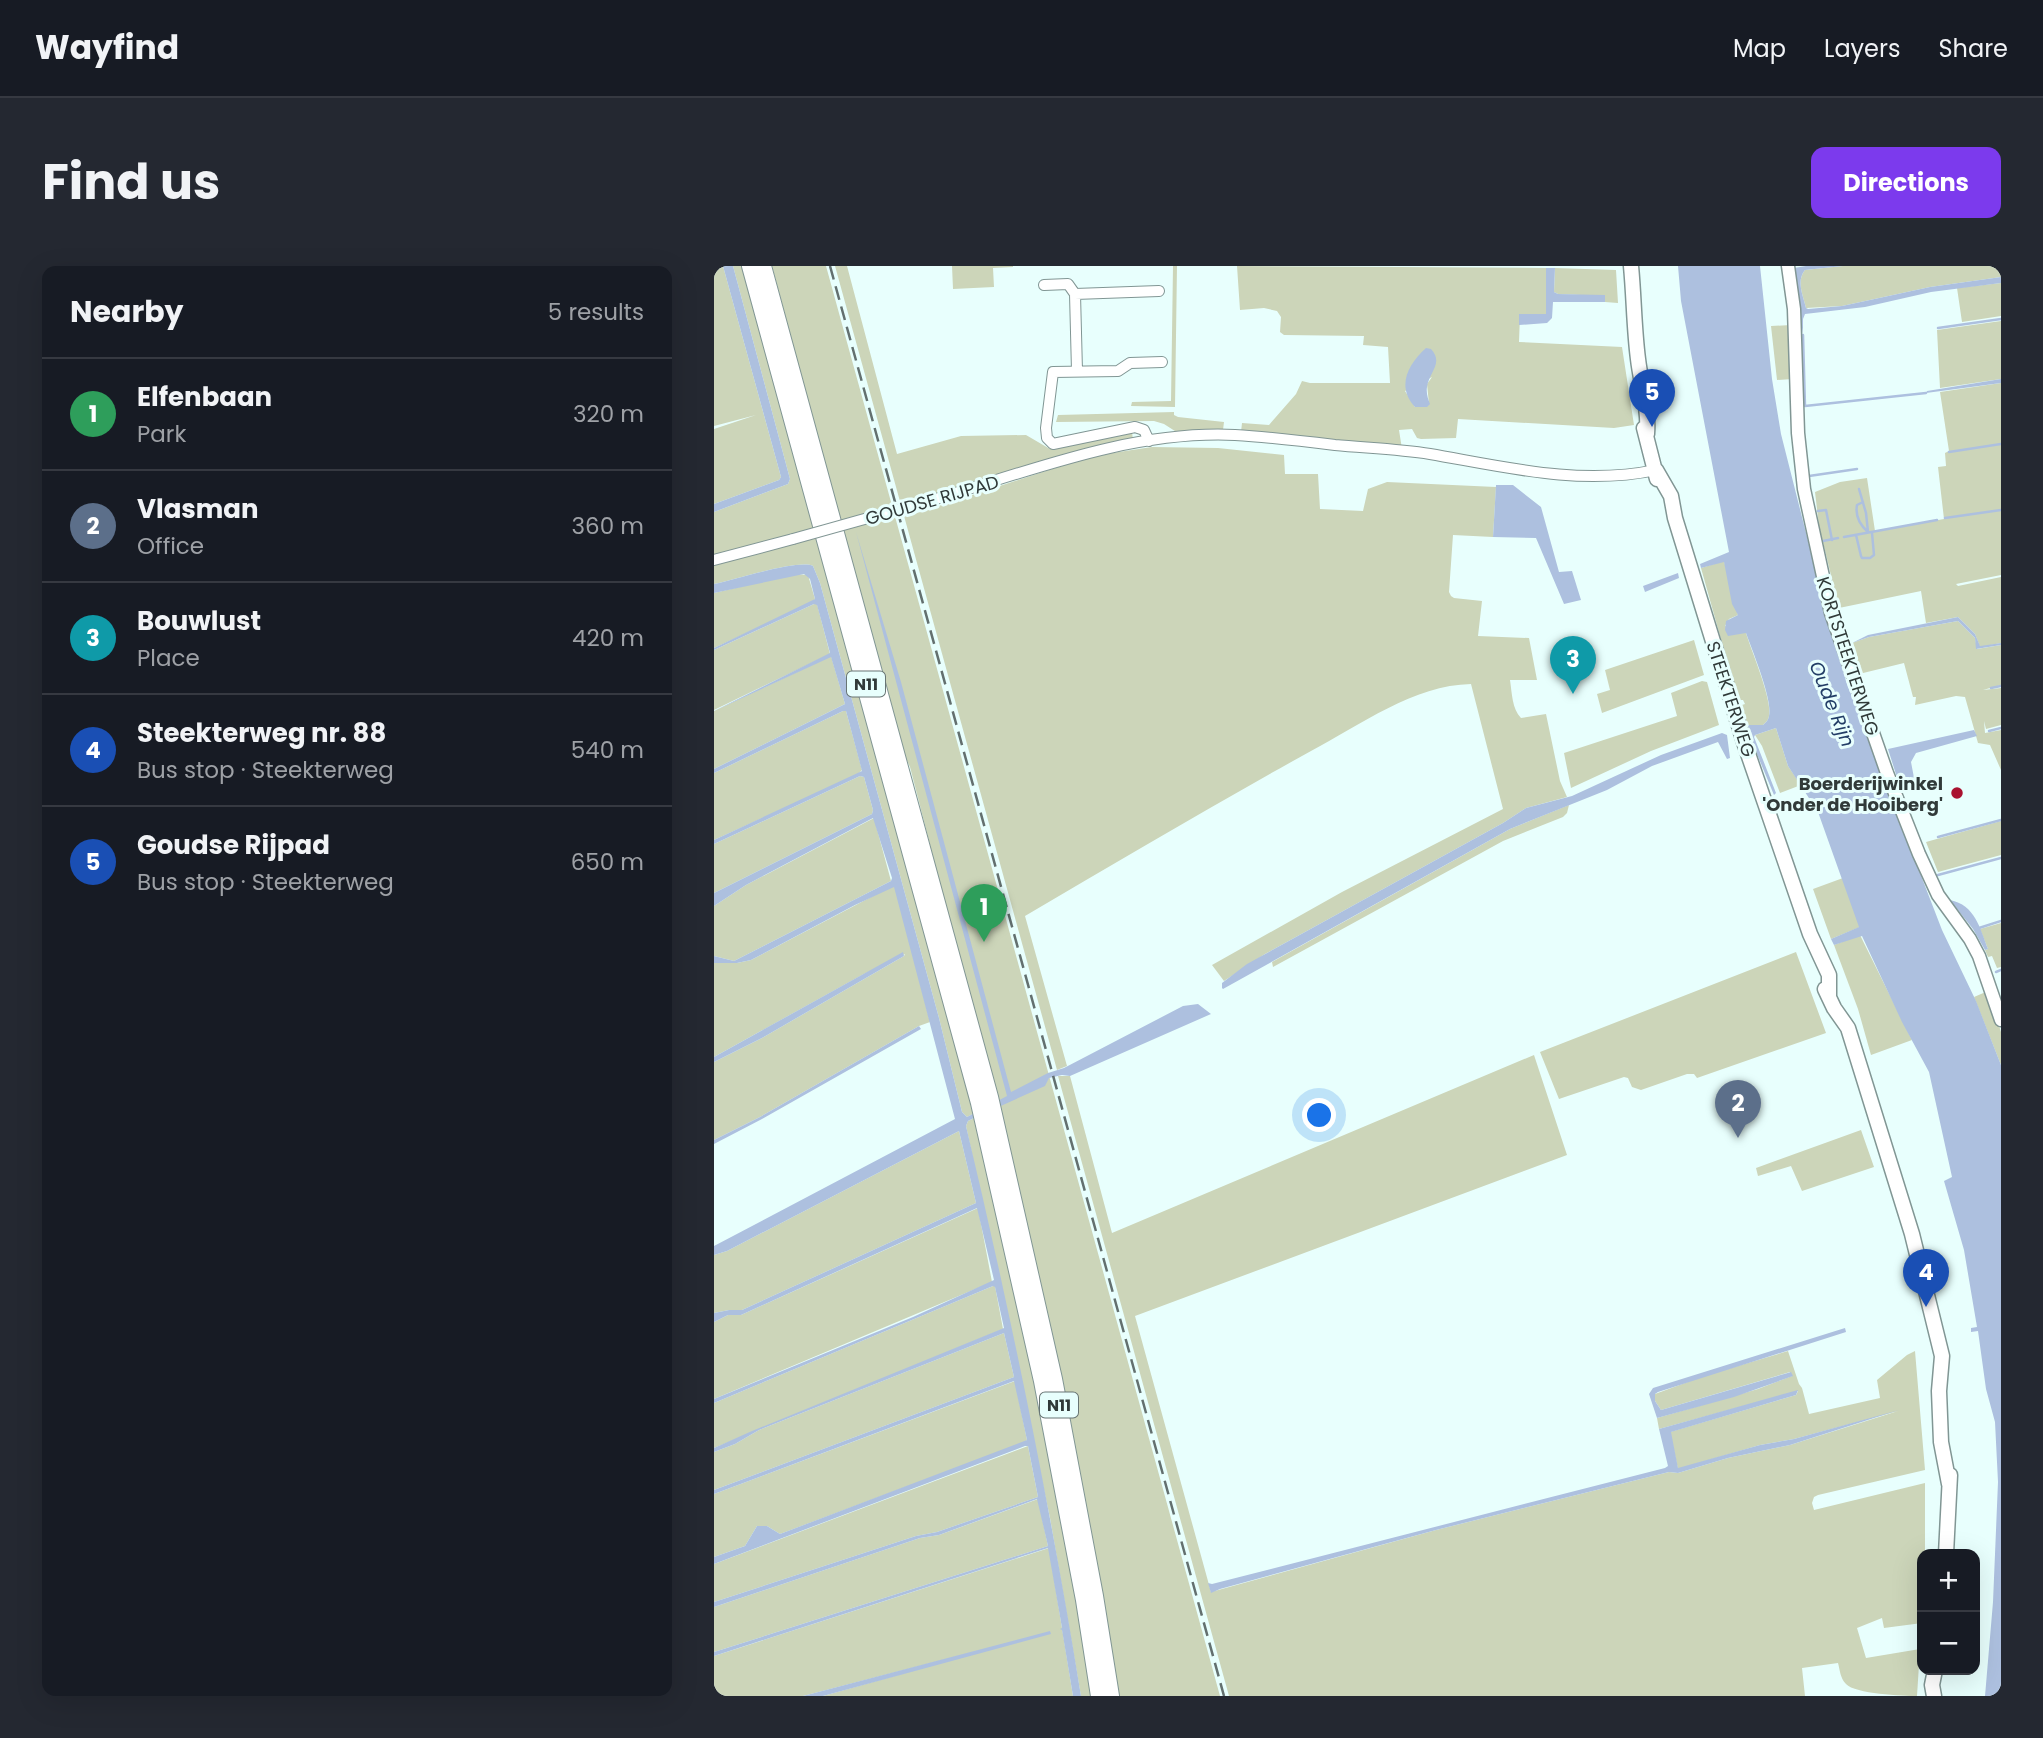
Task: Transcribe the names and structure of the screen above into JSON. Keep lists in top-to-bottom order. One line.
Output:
{"streets":{"highway":["N11"],"main road":["STEEKTERWEG"],"street":["GOUDSE RIJPAD","KORTSTEEKTERWEG"]},"crossings":[["GOUDSE RIJPAD","STEEKTERWEG"]],"water":["Oude Rijn"],"places":["Boerderijwinkel 'Onder de Hooiberg'"],"page":{"header":"Wayfind","nav":["Map","Layers","Share"],"title":"Find us","buttons":"Directions","heading":["Nearby","5 results"],"list":[{"mark":"1","name":"Elfenbaan","note":"Park","value":"320 m"},{"mark":"2","name":"Vlasman","note":"Office","value":"360 m"},{"mark":"3","name":"Bouwlust","note":"Place","value":"420 m"},{"mark":"4","name":"Steekterweg nr. 88","note":"Bus stop · Steekterweg","value":"540 m"},{"mark":"5","name":"Goudse Rijpad","note":"Bus stop · Steekterweg","value":"650 m"}],"pins":["5","3","1","2","4"],"map_buttons":["+","−"]}}
